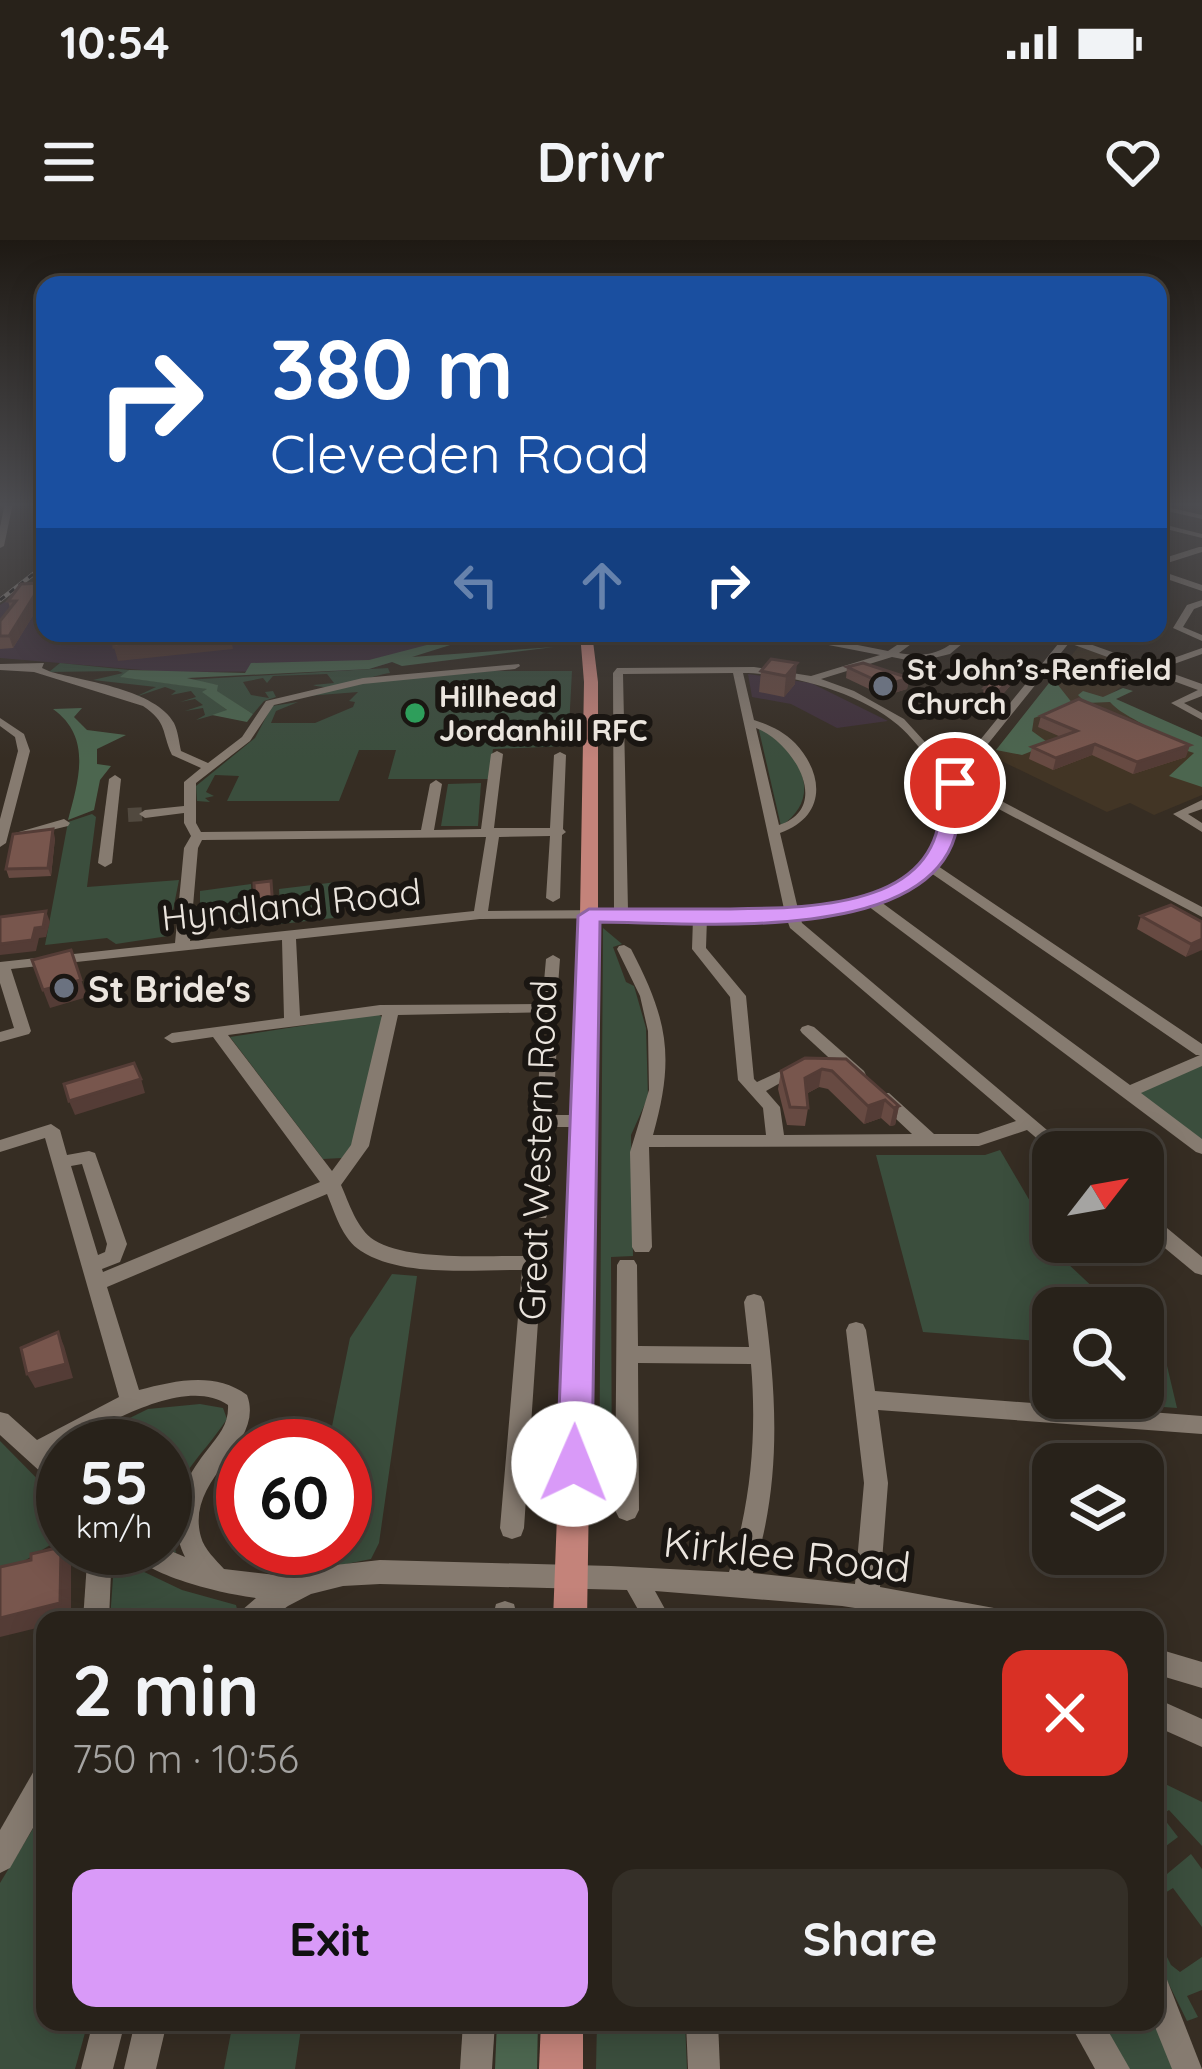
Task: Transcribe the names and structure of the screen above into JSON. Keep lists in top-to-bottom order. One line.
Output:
{"streets":{"main road":["Great Western Road"],"street":["Hyndland Road","Kirklee Road"]},"crossings":[["Hyndland Road","Great Western Road"],["Great Western Road","Kirklee Road"]],"places":["St John’s-Renfield Church","Hillhead Jordanhill RFC","St Bride's"],"north":"top right","page":{"status":"10:54","header":"Drivr","turn":["380 m","Cleveden Road"],"speed":"55 km/h","limit":"60","heading":["2 min","750 m · 10:56"],"buttons":["Exit","Share"]}}
